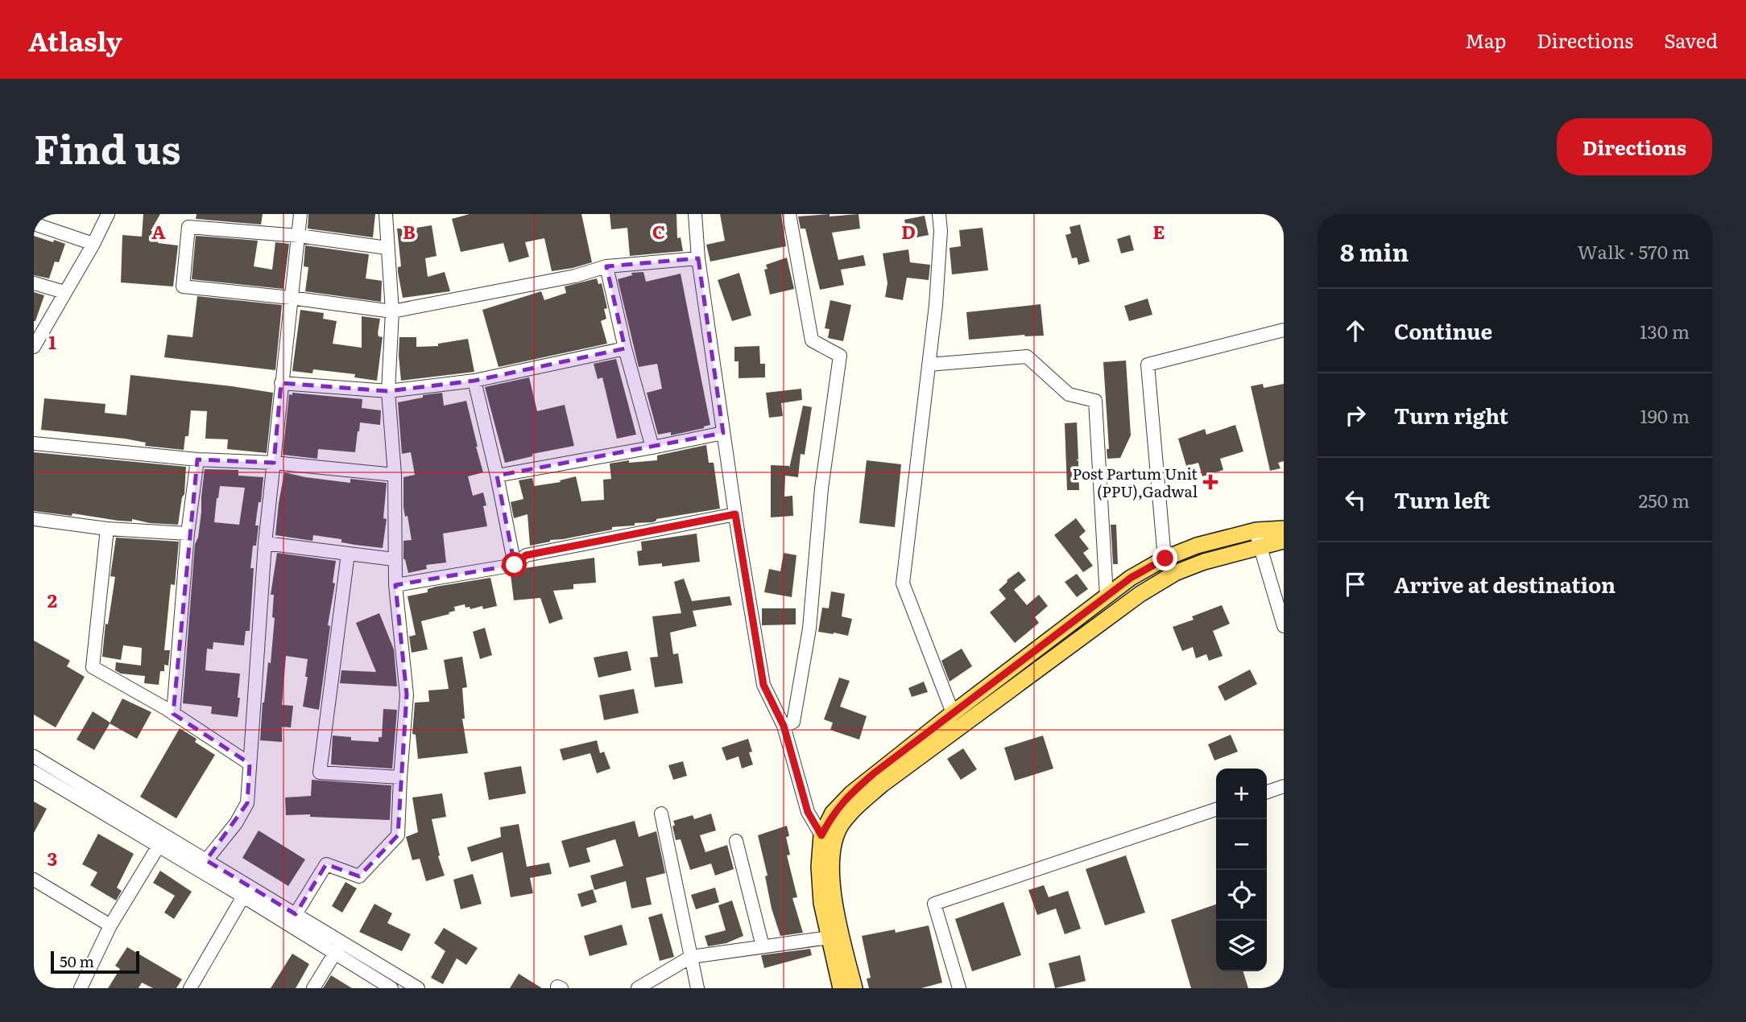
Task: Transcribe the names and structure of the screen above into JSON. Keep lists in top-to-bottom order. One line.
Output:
{"places":{"health":["Post Partum Unit (PPU),Gadwal"]},"scale_bar":"50 m","page":{"header":"Atlasly","nav":["Map","Directions","Saved"],"title":"Find us","buttons":"Directions","heading":["8 min","Walk · 570 m"],"list":[["Continue","130 m"],["Turn right","190 m"],["Turn left","250 m"],"Arrive at destination"],"map_buttons":["+","−"],"scale":"50 m"},"grid":{"columns":["A","B","C","D","E"],"rows":["1","2","3"]}}
